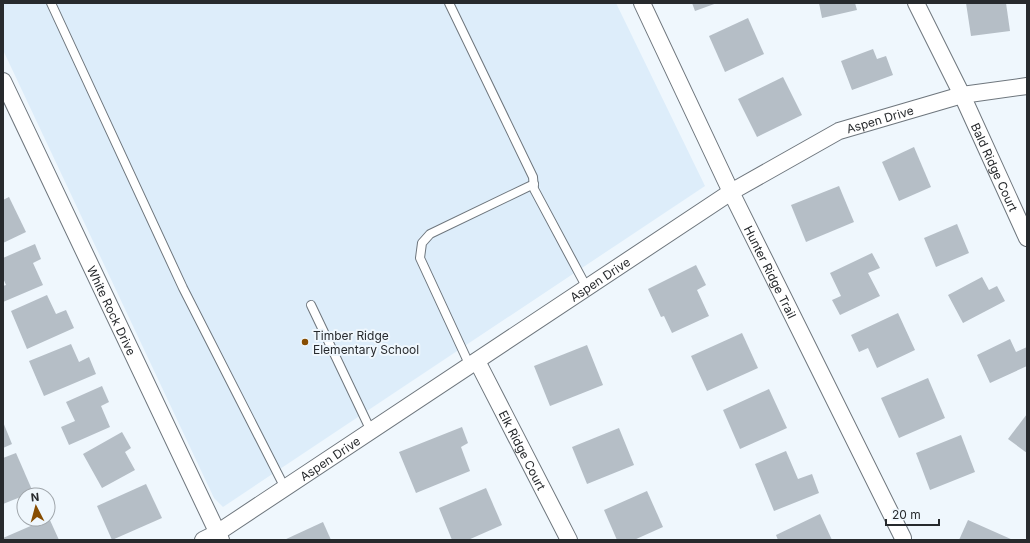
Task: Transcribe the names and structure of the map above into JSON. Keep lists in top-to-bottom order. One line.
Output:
{"streets":{"street":["Aspen Drive","Bald Ridge Court","Hunter Ridge Trail","White Rock Drive","Elk Ridge Court"]},"crossings":[["Aspen Drive","Bald Ridge Court"],["Aspen Drive","Hunter Ridge Trail"],["Aspen Drive","White Rock Drive"],["Aspen Drive","Elk Ridge Court"]],"places":["Timber Ridge Elementary School"],"scale_bar":"20 m","north":"top"}
